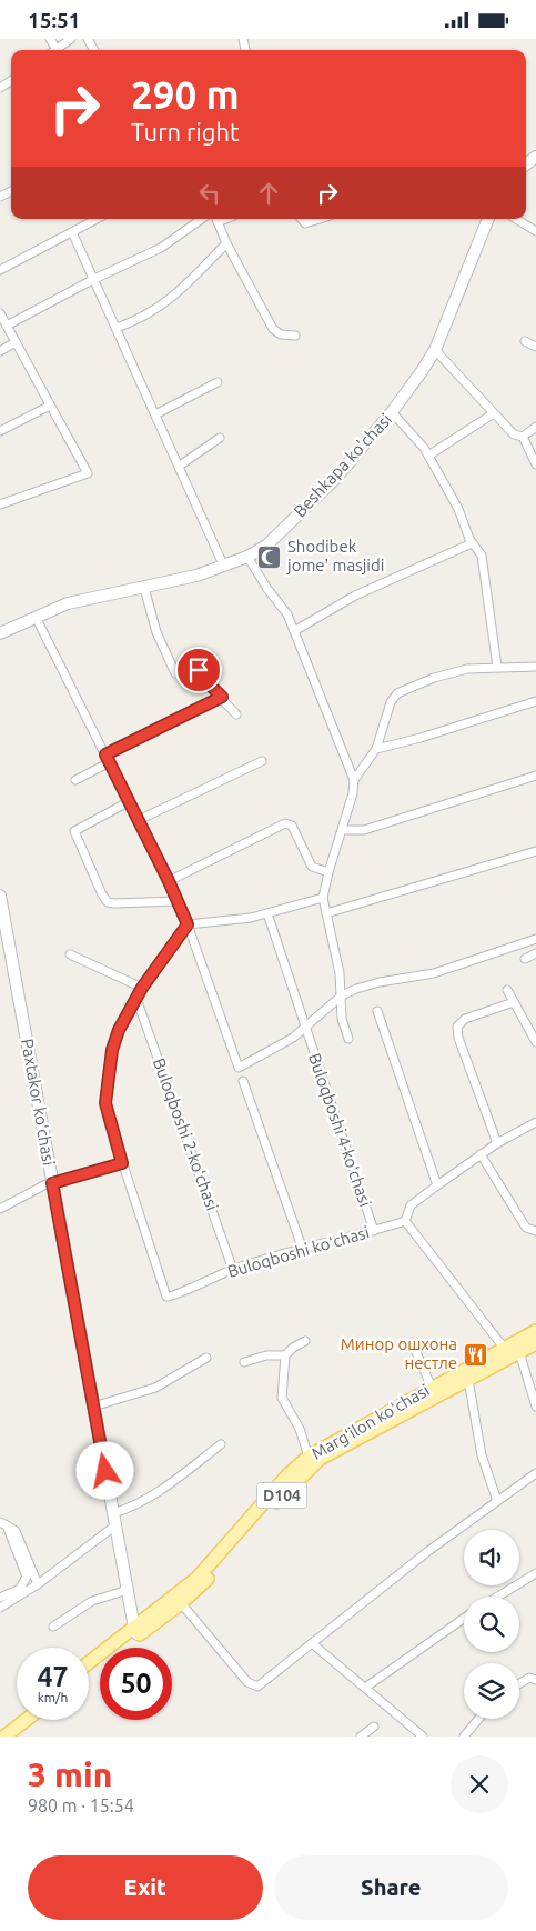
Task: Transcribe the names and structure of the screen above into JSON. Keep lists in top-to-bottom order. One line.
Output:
{"streets":{"main road":["Beshkapa ko'chasi","Paxtakor koʻchasi","Margʻilon koʻchasi","D104"],"street":["Buloqboshi 4-koʻchasi","Buloqboshi 2-koʻchasi","Buloqboshi koʻchasi"]},"crossings":[["Paxtakor koʻchasi","Margʻilon koʻchasi"],["Buloqboshi 4-koʻchasi","Buloqboshi koʻchasi"],["Buloqboshi 2-koʻchasi","Buloqboshi koʻchasi"]],"places":{"mosque":["Shodibek jome' masjidi"],"restaurant":["Минор ошхона нестле"]},"page":{"status":"15:51","turn":["290 m","Turn right"],"speed":"47 km/h","limit":"50","heading":["3 min","980 m · 15:54"],"buttons":["Exit","Share"]}}
